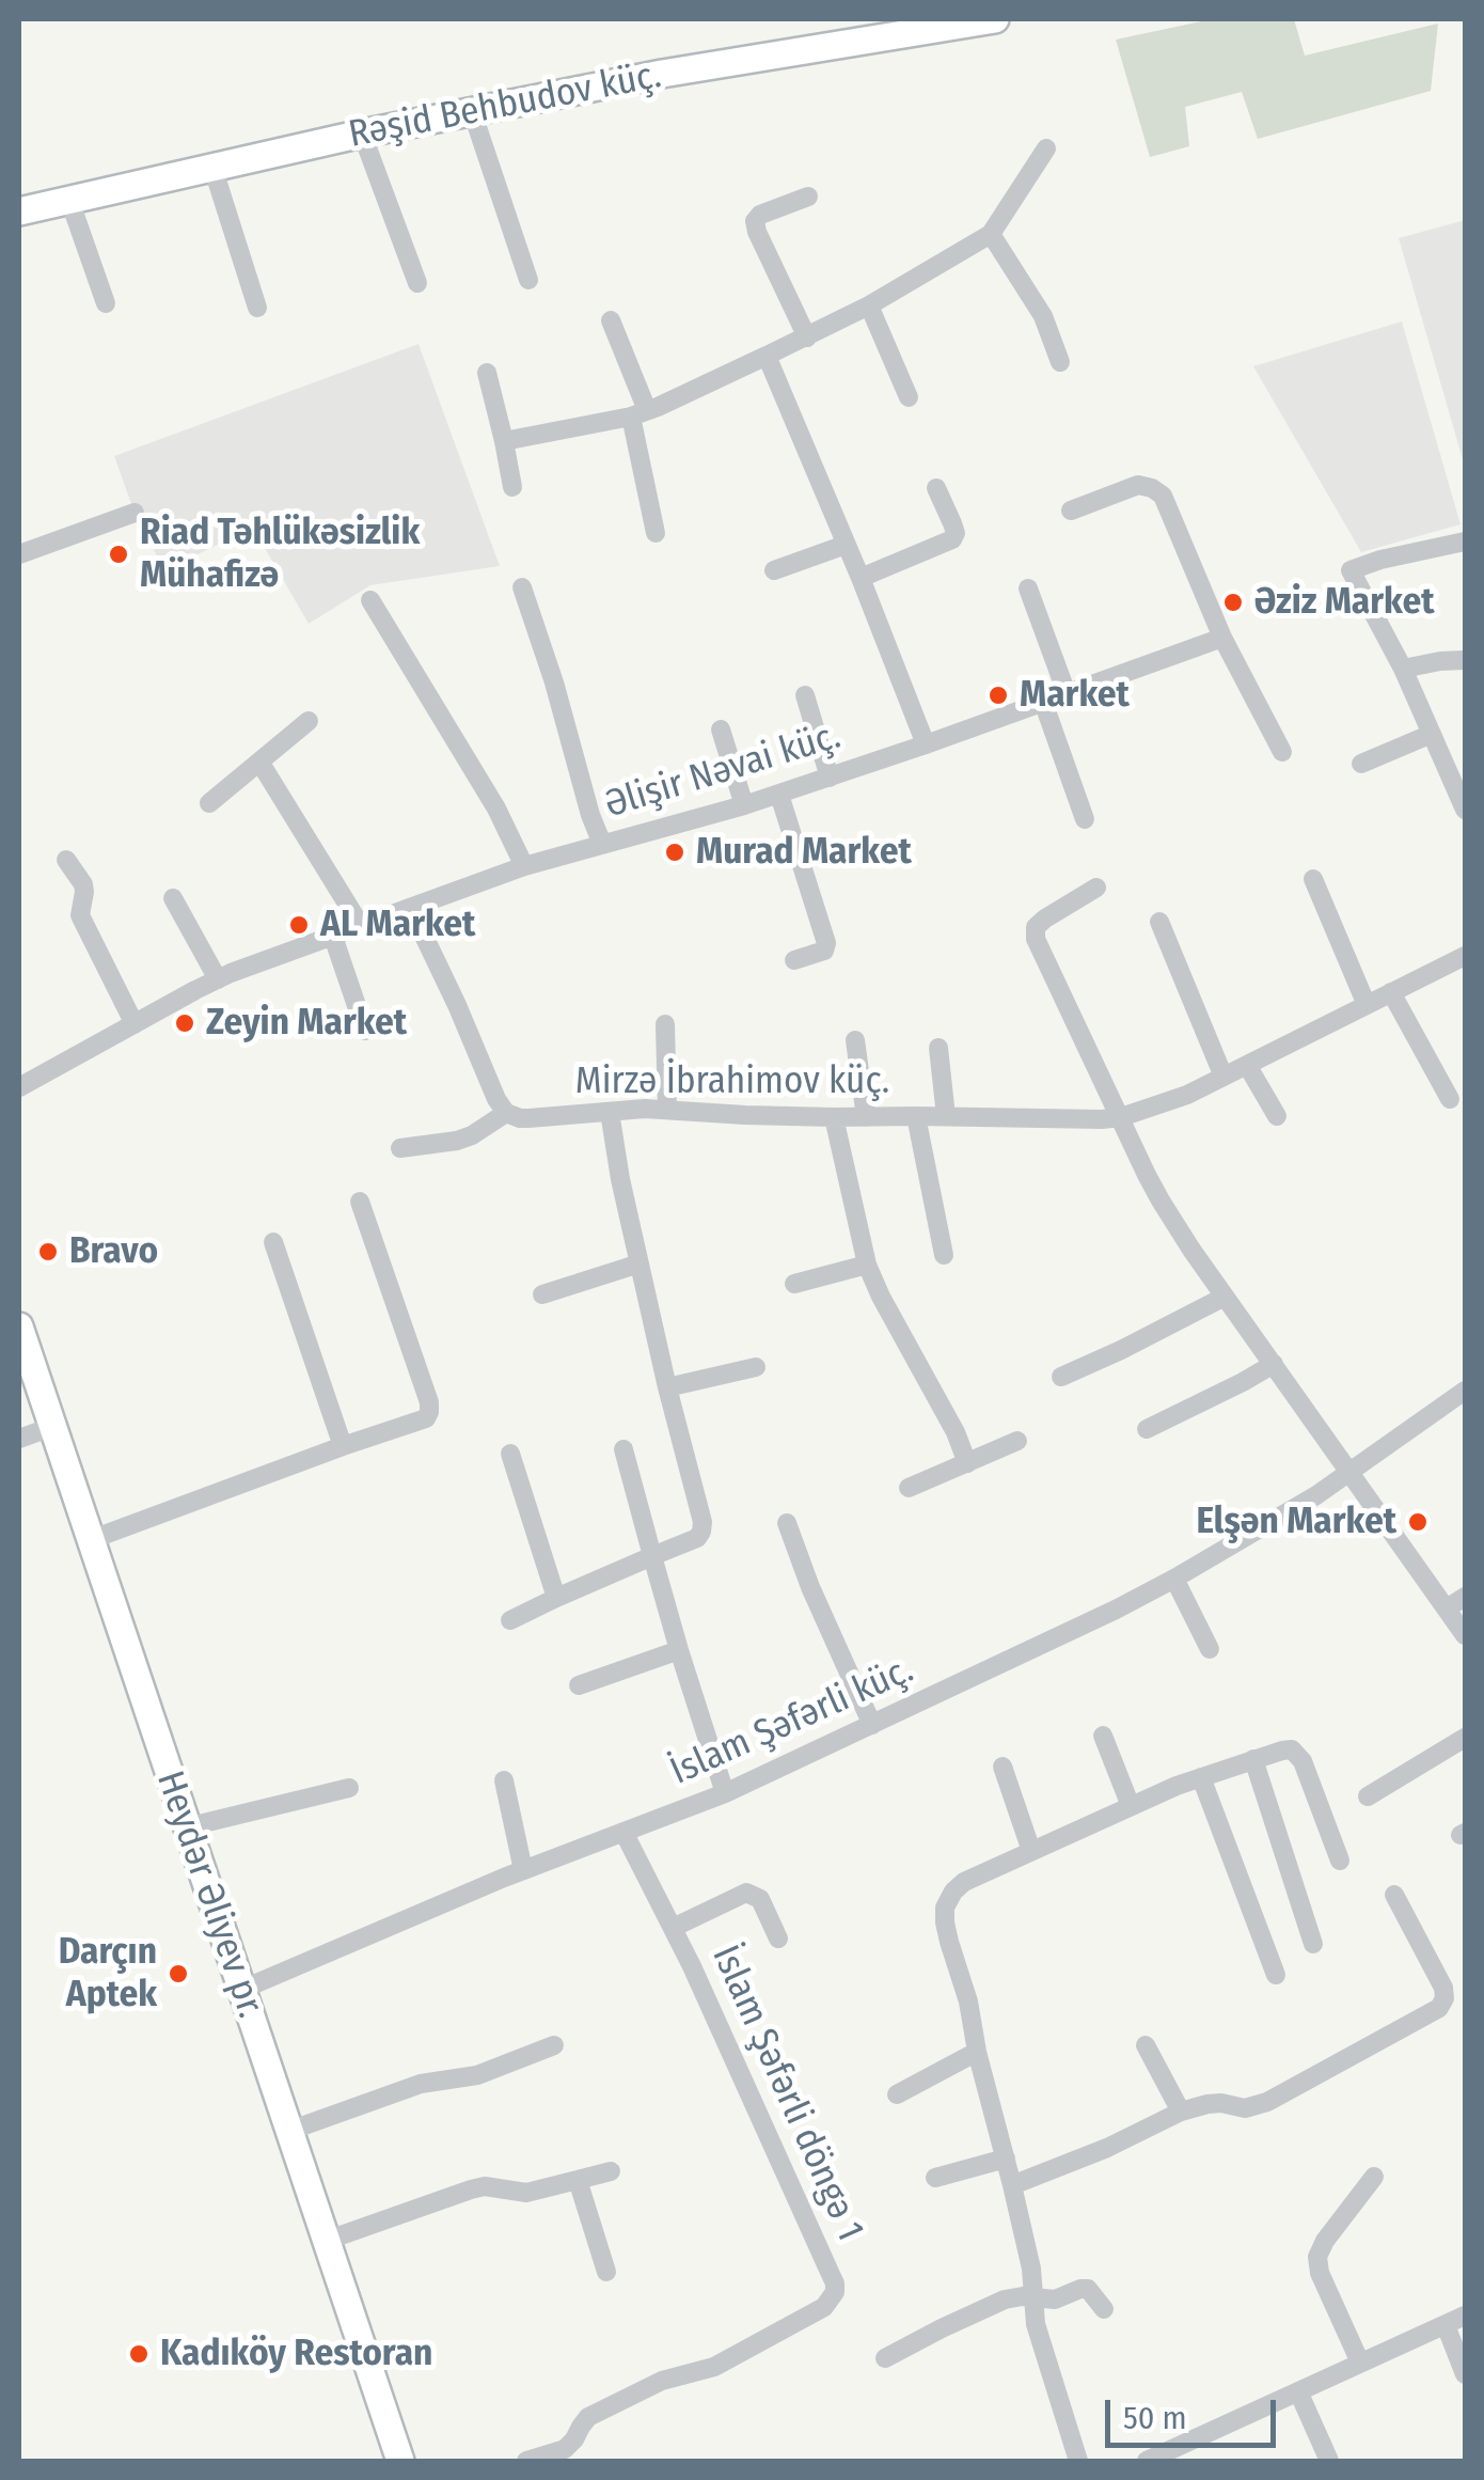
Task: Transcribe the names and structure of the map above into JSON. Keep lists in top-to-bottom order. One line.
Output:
{"streets":{"main road":["Rəşid Behbudov küç.","Heydər Əliyev pr."],"street":["Əlişir Nəvai küç.","Mirzə İbrahimov küç.","İslam Şəfərli küç.","İslam Şəfərli döngə 1"]},"crossings":[["İslam Şəfərli küç.","Heydər Əliyev pr."],["İslam Şəfərli küç.","İslam Şəfərli döngə 1"]],"places":["Riad Təhlükəsizlik Mühafizə","Əziz Market","Market","Murad Market","AL Market","Zeyin Market","Bravo","Elşən Market","Darçın Aptek","Kadıköy Restoran"],"scale_bar":"50 m"}
